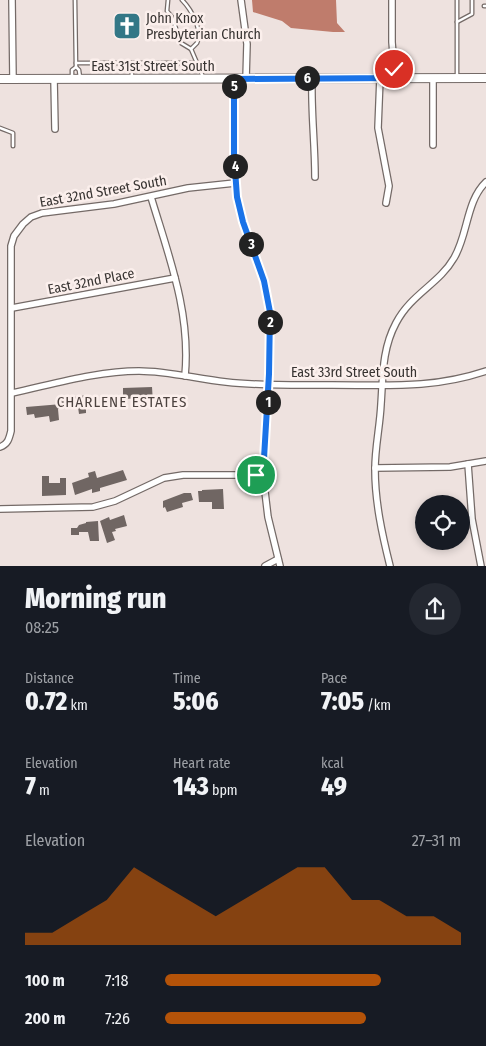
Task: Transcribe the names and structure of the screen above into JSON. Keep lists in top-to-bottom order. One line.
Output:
{"streets":{"main road":["East 31st Street South"],"street":["East 32nd Street South","East 32nd Place","East 33rd Street South"]},"crossings":[["East 32nd Street South","East 32nd Place"]],"districts":["CHARLENE ESTATES"],"places":{"church":["John Knox Presbyterian Church"]},"page":{"pins":["6","5","4","3","2","1"],"heading":["Morning run","08:25"],"stats":[["Distance","0.72 km"],["Time","5:06"],["Pace","7:05 /km"],["Elevation","7 m"],["Heart rate","143 bpm"],["kcal","49"]],"chart":["Elevation","27–31 m"],"list":[{"name":"100 m","note":"7:18"},{"name":"200 m","note":"7:26"}]}}
